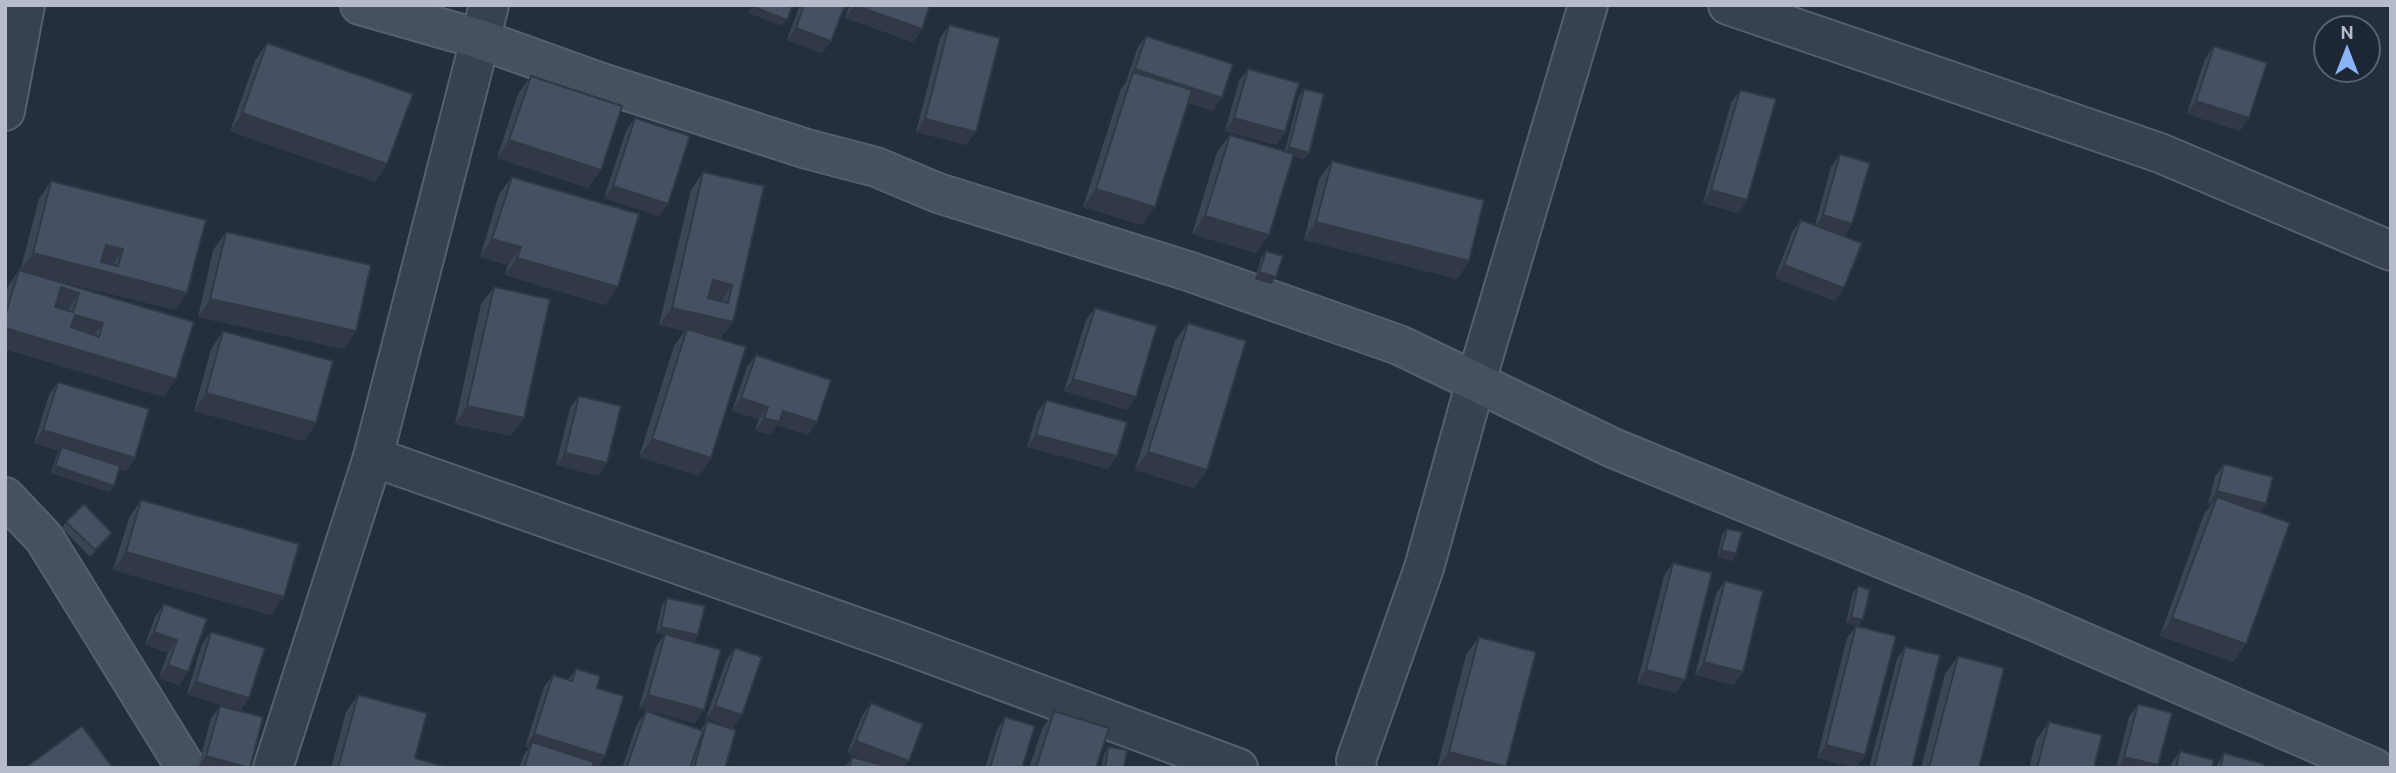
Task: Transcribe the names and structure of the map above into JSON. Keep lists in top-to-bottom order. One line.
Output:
{"north":"top"}
